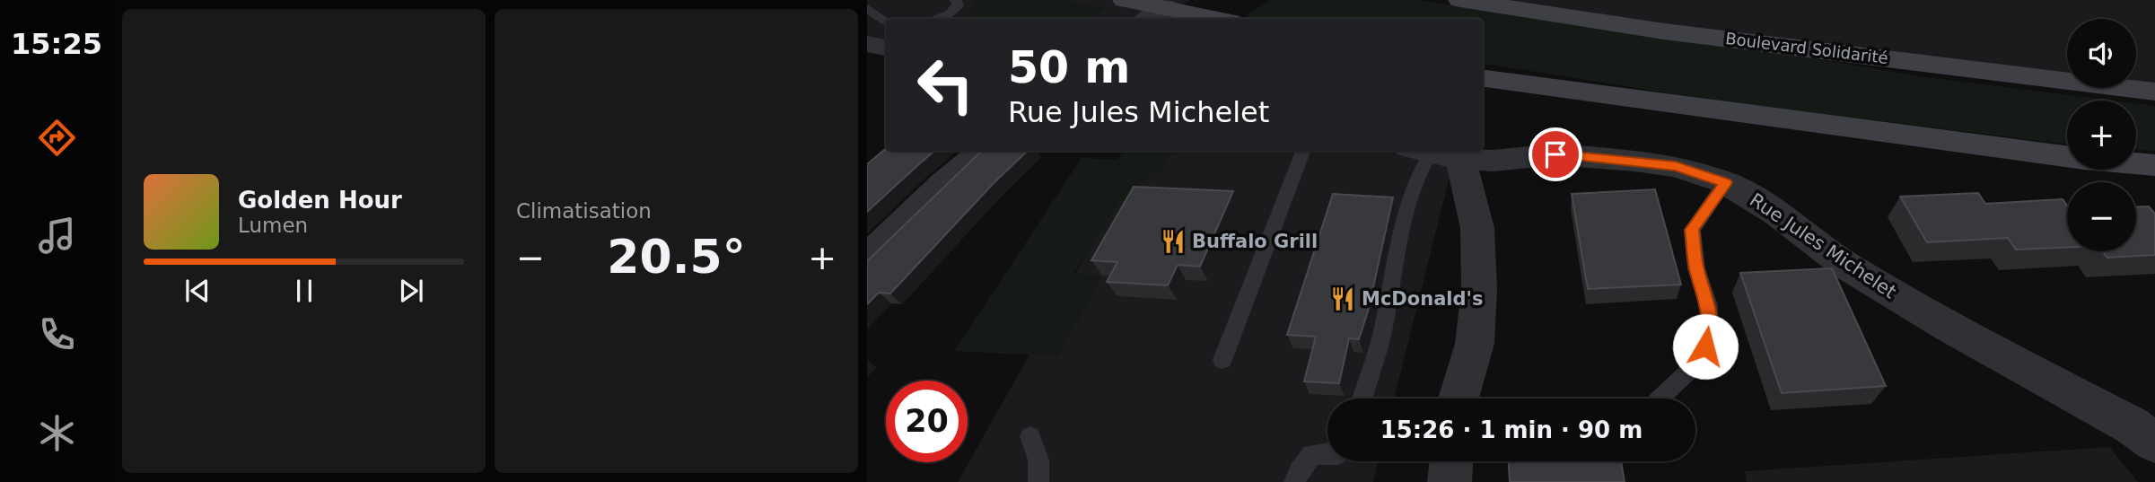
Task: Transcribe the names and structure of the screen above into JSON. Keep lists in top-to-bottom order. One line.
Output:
{"streets":{"main road":["Boulevard Solidarité"],"street":["Rue Jules Michelet"]},"places":{"restaurant":["Buffalo Grill","McDonald's"]},"page":{"tabs":"15:25","tile":"Climatisation","map_buttons":["+","−"],"turn":["50 m","Rue Jules Michelet"],"song":["Golden Hour","Lumen"],"heat":["−","20.5°","+"],"limit":"20","trip":"15:26 · 1 min · 90 m"}}
